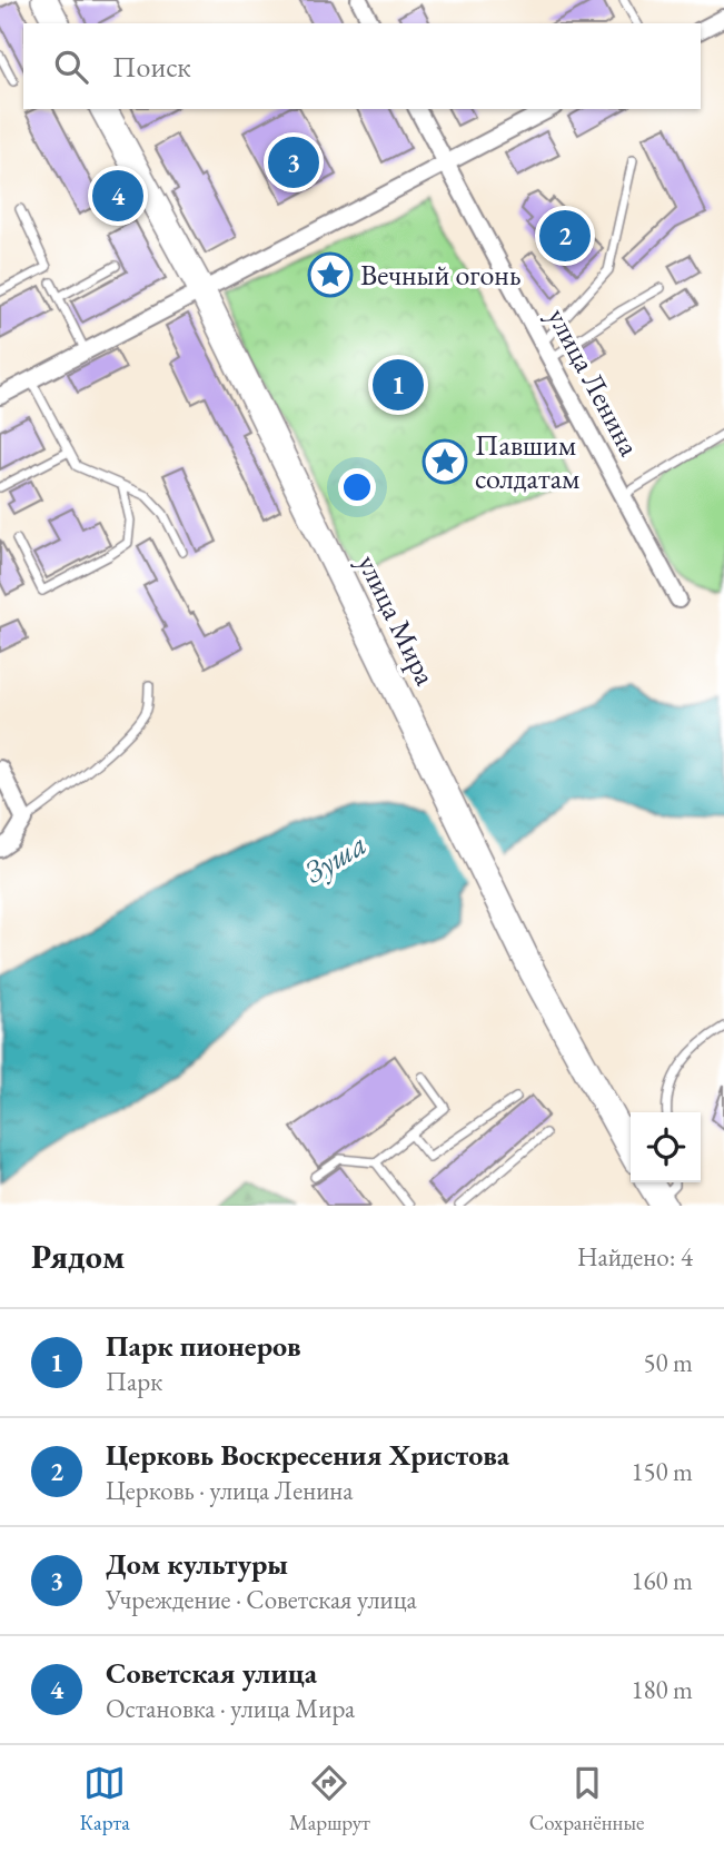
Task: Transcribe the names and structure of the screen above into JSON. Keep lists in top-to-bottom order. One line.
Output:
{"streets":{"main road":["улица Мира"],"street":["улица Ленина"]},"water":["Зуша"],"places":{"place":["Вечный огонь","Павшим солдатам"]},"page":{"search":"Поиск","pins":["3","4","2","1"],"heading":["Рядом","Найдено: 4"],"list":[{"mark":"1","name":"Парк пионеров","note":"Парк","value":"50 m"},{"mark":"2","name":"Церковь Воскресения Христова","note":"Церковь · улица Ленина","value":"150 m"},{"mark":"3","name":"Дом культуры","note":"Учреждение · Советская улица","value":"160 m"},{"mark":"4","name":"Советская улица","note":"Остановка · улица Мира","value":"180 m"}],"nav":["Карта","Маршрут","Сохранённые"]}}
